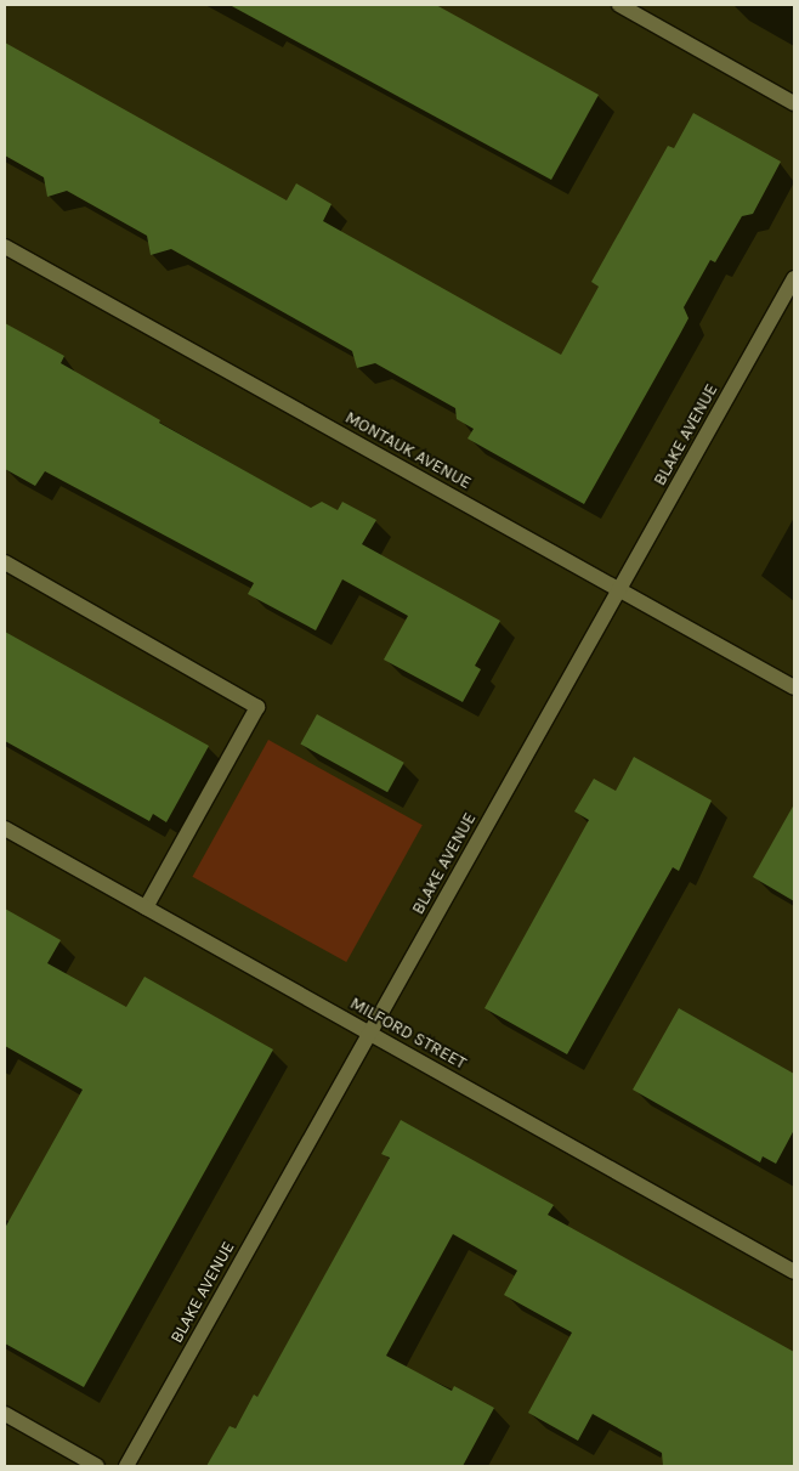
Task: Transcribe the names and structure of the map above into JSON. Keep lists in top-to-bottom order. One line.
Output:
{"streets":{"street":["BLAKE AVENUE","MONTAUK AVENUE","MILFORD STREET"]},"crossings":[["BLAKE AVENUE","MONTAUK AVENUE"],["BLAKE AVENUE","MILFORD STREET"]]}
